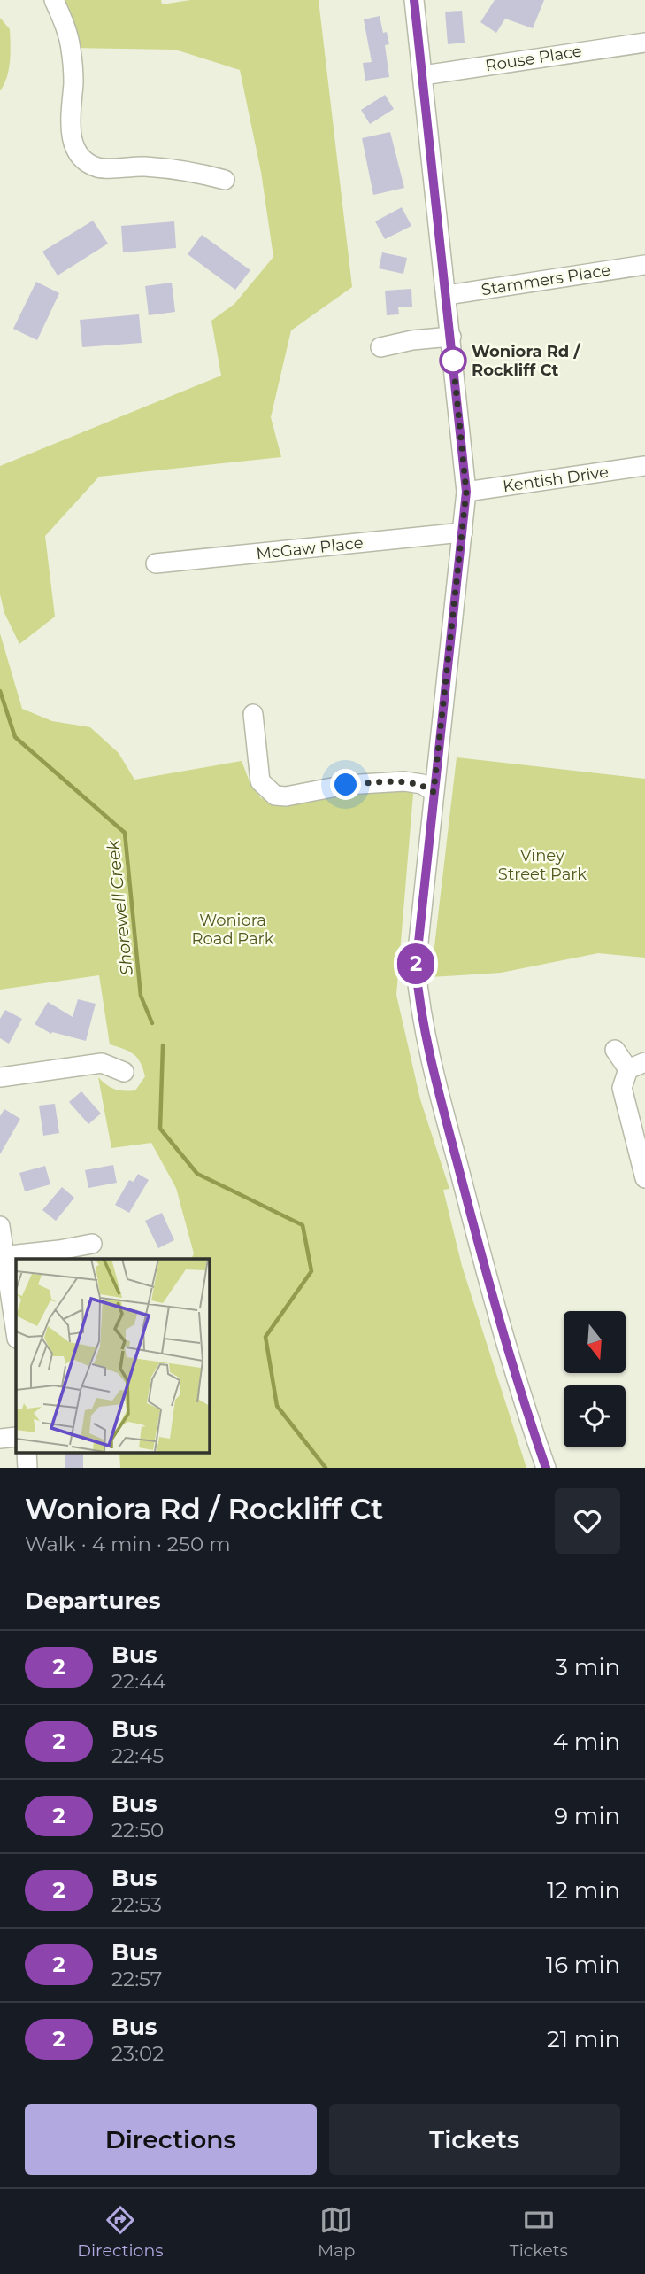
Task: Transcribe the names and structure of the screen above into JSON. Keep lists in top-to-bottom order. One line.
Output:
{"streets":{"street":["Rouse Place","Stammers Place","Kentish Drive","McGaw Place"]},"water":["Shorewell Creek"],"parks":["Viney Street Park","Woniora Road Park"],"places":["Woniora Rd / Rockliff Ct"],"lines":["bus line 2"],"north":"bottom","page":{"on_map":"2","heading":[["Woniora Rd / Rockliff Ct","Walk · 4 min · 250 m"],"Departures"],"list":[{"mark":"2","name":"Bus","note":"22:44","value":"3 min"},{"mark":"2","name":"Bus","note":"22:45","value":"4 min"},{"mark":"2","name":"Bus","note":"22:50","value":"9 min"},{"mark":"2","name":"Bus","note":"22:53","value":"12 min"},{"mark":"2","name":"Bus","note":"22:57","value":"16 min"},{"mark":"2","name":"Bus","note":"23:02","value":"21 min"}],"buttons":["Directions","Tickets"],"tabs":["Directions","Map","Tickets"]}}
